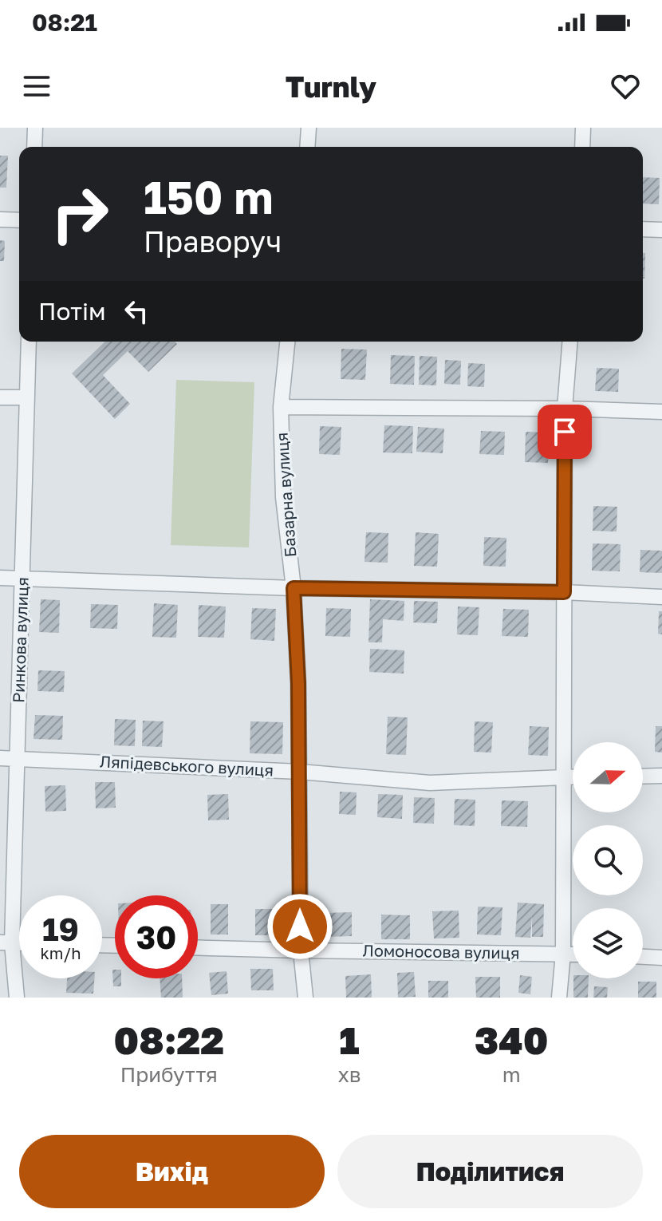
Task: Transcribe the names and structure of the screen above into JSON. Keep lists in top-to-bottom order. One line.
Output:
{"streets":{"street":["Базарна вулиця","Ринкова вулиця","Ляпідевського вулиця","Ломоносова вулиця"]},"crossings":[["Базарна вулиця","Ляпідевського вулиця"],["Базарна вулиця","Ломоносова вулиця"],["Ринкова вулиця","Ляпідевського вулиця"]],"north":"right","page":{"status":"08:21","header":"Turnly","turn":["150 m","Праворуч"],"then":"Потім","speed":"19 km/h","limit":"30","eta":["08:22","Прибуття","1","хв","340","m"],"buttons":["Вихід","Поділитися"]}}
